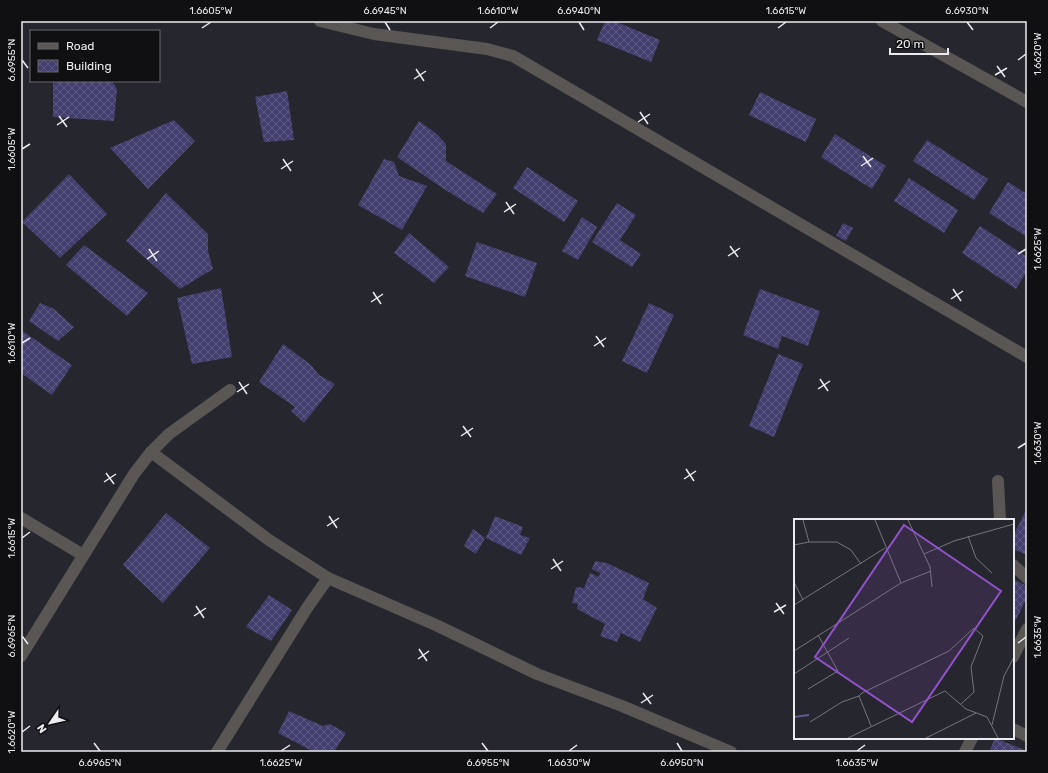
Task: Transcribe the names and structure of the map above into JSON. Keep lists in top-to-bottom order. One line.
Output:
{"legend":["Road","Building"],"scale_bar":"20 m","north":"bottom left","coordinates":["1.6605°W","6.6945°N","1.6610°W","6.6940°N","1.6615°W","6.6930°N","1.6620°W","6.6955°N","1.6625°W","1.6630°W","6.6965°N","1.6635°W","6.6950°N"]}
